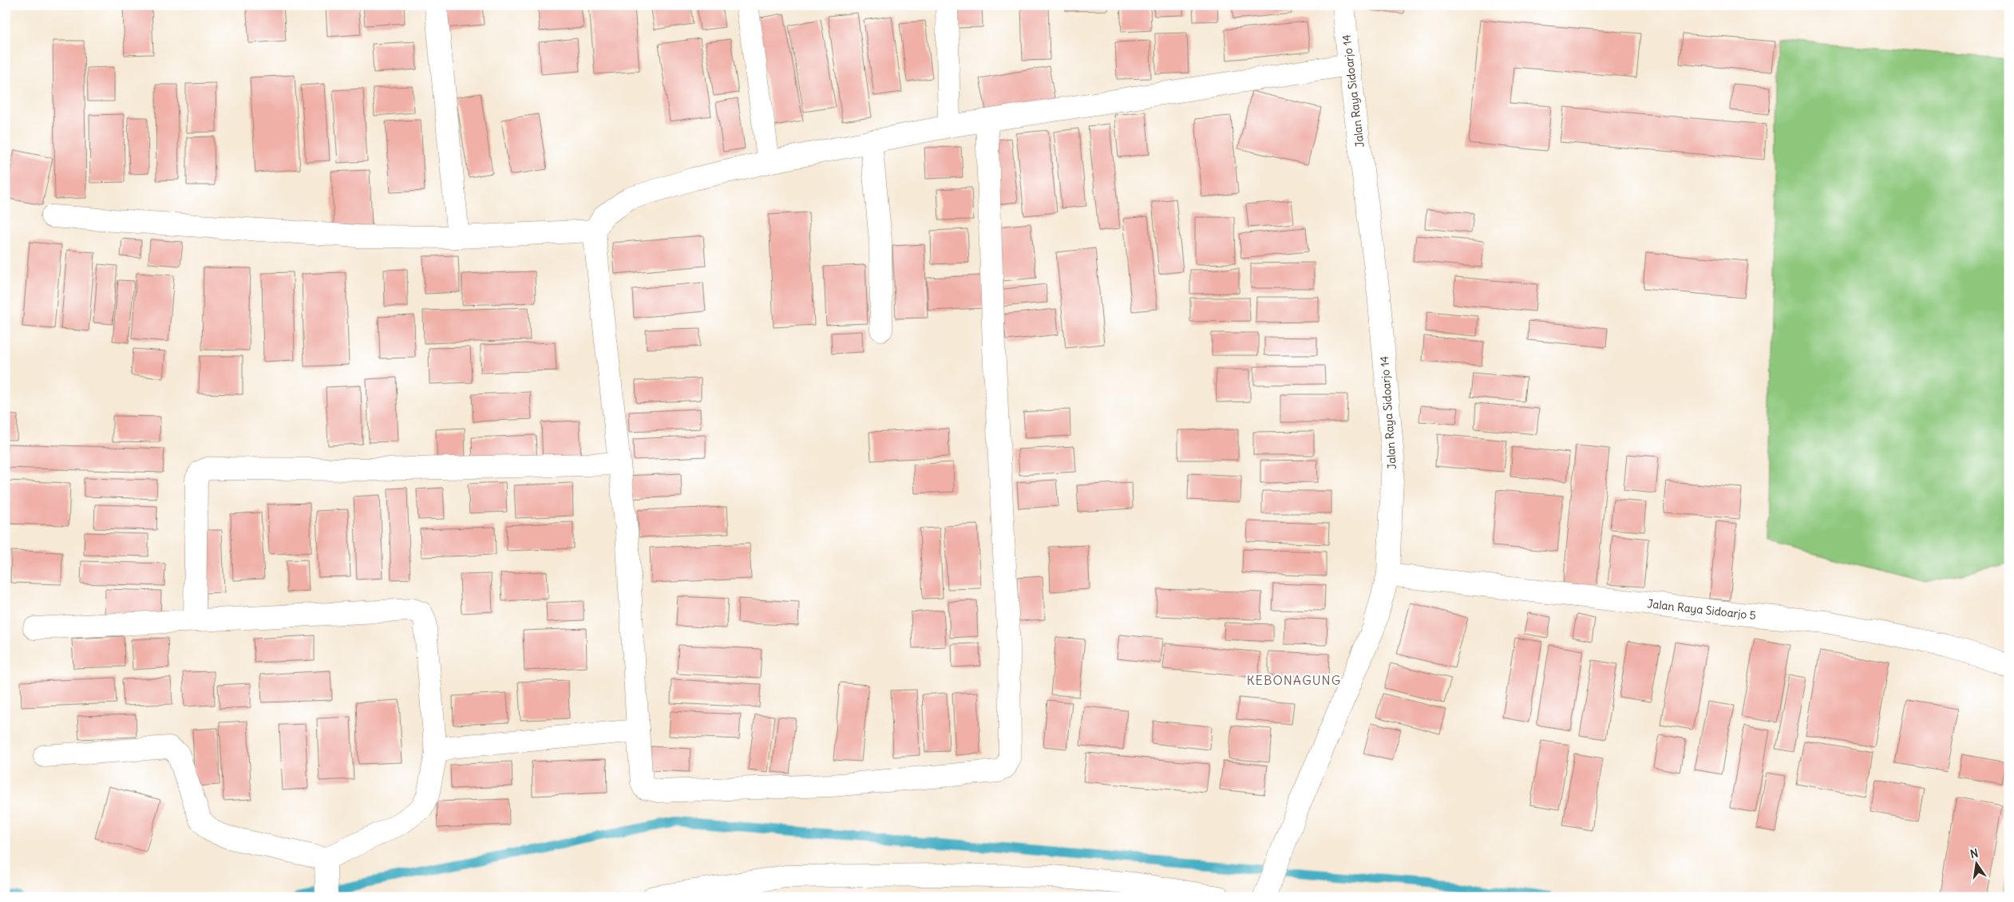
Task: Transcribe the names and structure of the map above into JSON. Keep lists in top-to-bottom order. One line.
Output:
{"streets":{"street":["Jalan Raya Sidoarjo 14","Jalan Raya Sidoarjo 5"]},"crossings":[["Jalan Raya Sidoarjo 14","Jalan Raya Sidoarjo 5"]],"districts":["KEBONAGUNG"],"north":"top"}
